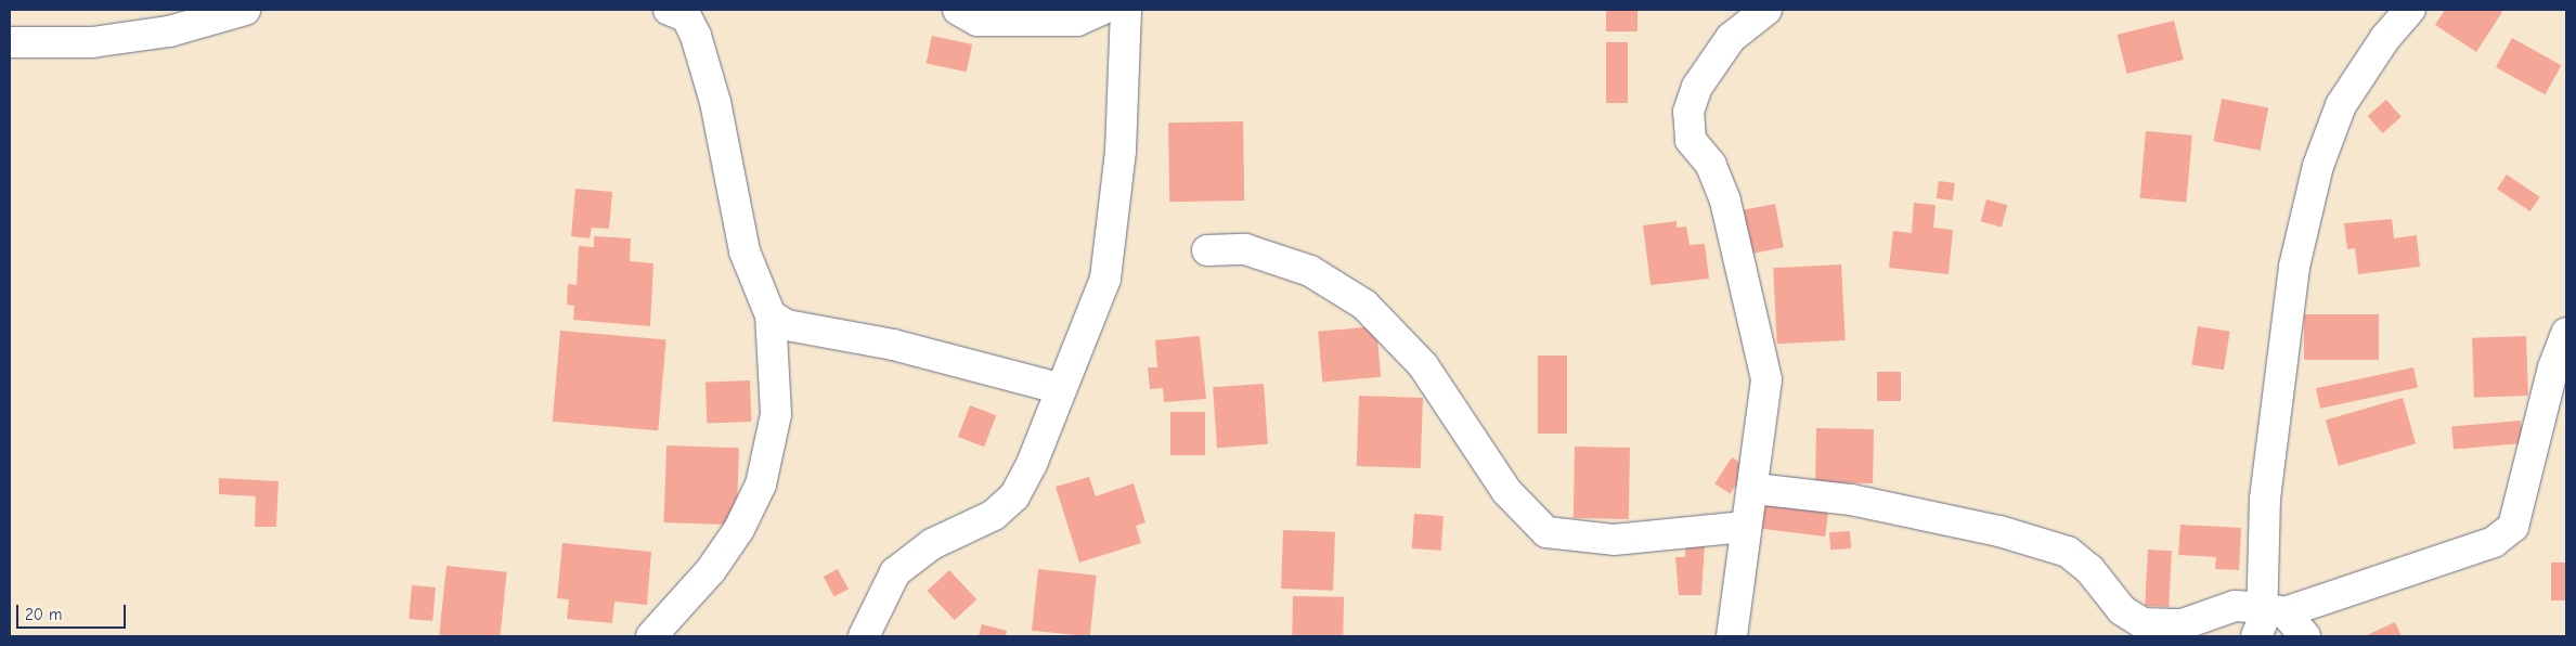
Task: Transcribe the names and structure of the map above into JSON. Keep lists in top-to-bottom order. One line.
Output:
{"scale_bar":"20 m"}
